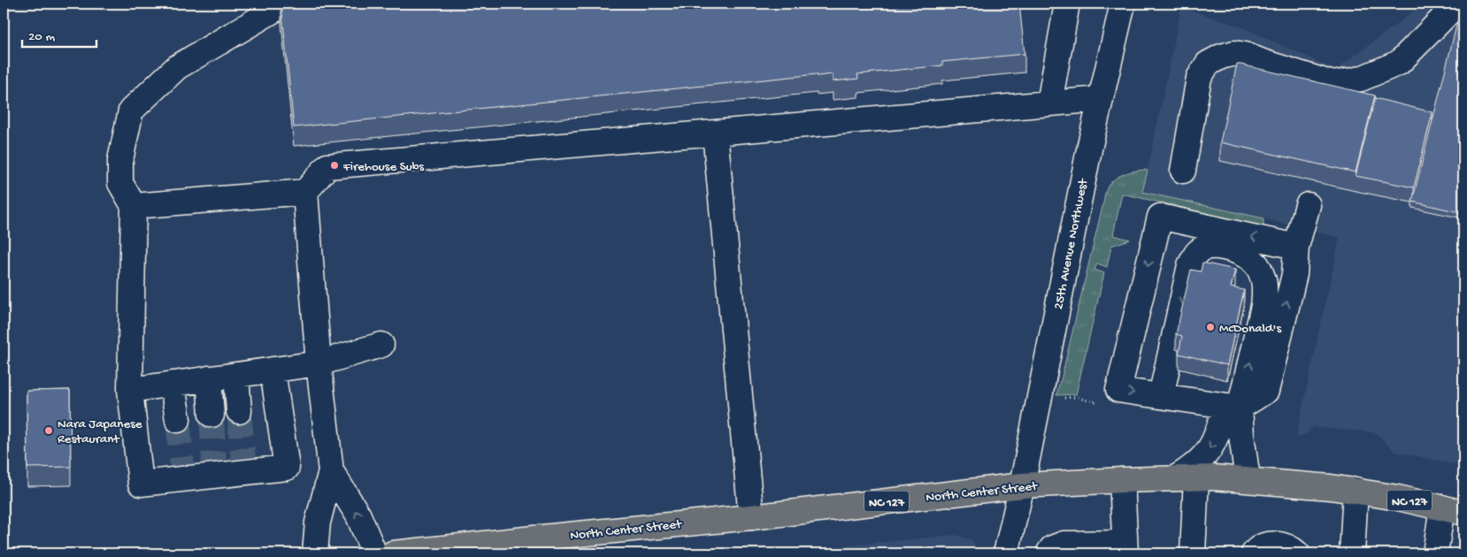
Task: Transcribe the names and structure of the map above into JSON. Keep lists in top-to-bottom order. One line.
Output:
{"streets":{"main road":["North Center Street","NC 127"],"street":["25th Avenue Northwest"]},"crossings":[["25th Avenue Northwest","North Center Street"]],"places":["Firehouse Subs","McDonald's","Nara Japanese Restaurant"],"scale_bar":"20 m"}
